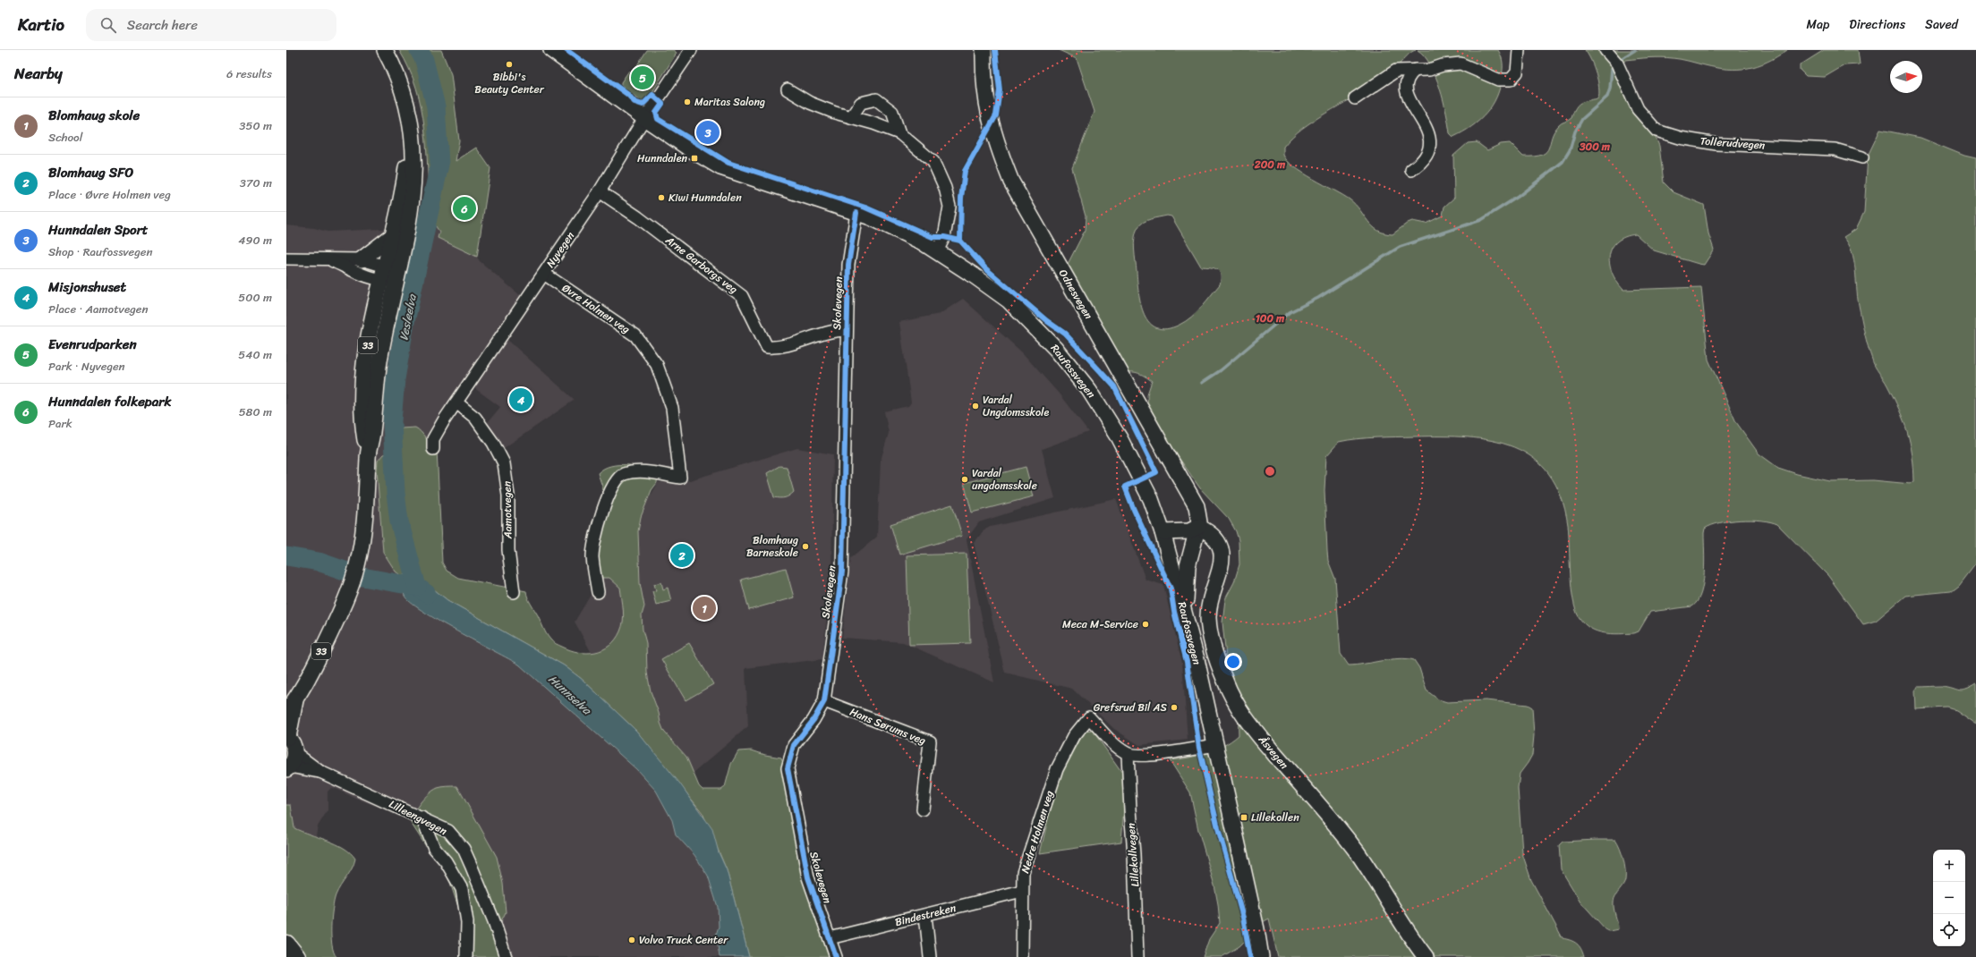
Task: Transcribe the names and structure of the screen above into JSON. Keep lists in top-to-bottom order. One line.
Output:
{"streets":{"main road":["Odnesvegen","33","Raufossvegen","Åsvegen"],"street":["Tollerudvegen","Nyvegen","Arne Garborgs veg","Skolevegen","Øvre Holmen veg","Aamotvegen","Hans Sørums veg","Lilleengvegen","Nedre Holmen veg","Lillekollvegen","Bindestreken"]},"crossings":[["Nyvegen","Arne Garborgs veg"],["Nyvegen","Øvre Holmen veg"],["Nyvegen","Raufossvegen"],["Nyvegen","Aamotvegen"],["Arne Garborgs veg","Skolevegen"],["Odnesvegen","Raufossvegen"],["Odnesvegen","Åsvegen"],["Skolevegen","Raufossvegen"],["Skolevegen","Hans Sørums veg"],["Skolevegen","Bindestreken"],["33","Lilleengvegen"],["Nedre Holmen veg","Lillekollvegen"],["Nedre Holmen veg","Bindestreken"]],"water":["Vesleelva","Hunnselva"],"places":{"other":["Bibbi's Beauty Center","Maritas Salong","Kiwi Hunndalen","Vardal Ungdomsskole","Vardal ungdomsskole","Blomhaug Barneskole","Meca M-Service","Grefsrud Bil AS","Volvo Truck Center"],"transit":["Hunndalen","Lillekollen"]},"north":"right","page":{"header":"Kartio","search":"Search here","nav":["Map","Directions","Saved"],"heading":["Nearby","6 results"],"pins":["5","3","6","4","2","1"],"list":[{"mark":"1","name":"Blomhaug skole","note":"School","value":"350 m"},{"mark":"2","name":"Blomhaug SFO","note":"Place · Øvre Holmen veg","value":"370 m"},{"mark":"3","name":"Hunndalen Sport","note":"Shop · Raufossvegen","value":"490 m"},{"mark":"4","name":"Misjonshuset","note":"Place · Aamotvegen","value":"500 m"},{"mark":"5","name":"Evenrudparken","note":"Park · Nyvegen","value":"540 m"},{"mark":"6","name":"Hunndalen folkepark","note":"Park","value":"580 m"}],"map_buttons":["+","−"]},"rings":["300 m","200 m","100 m"]}
